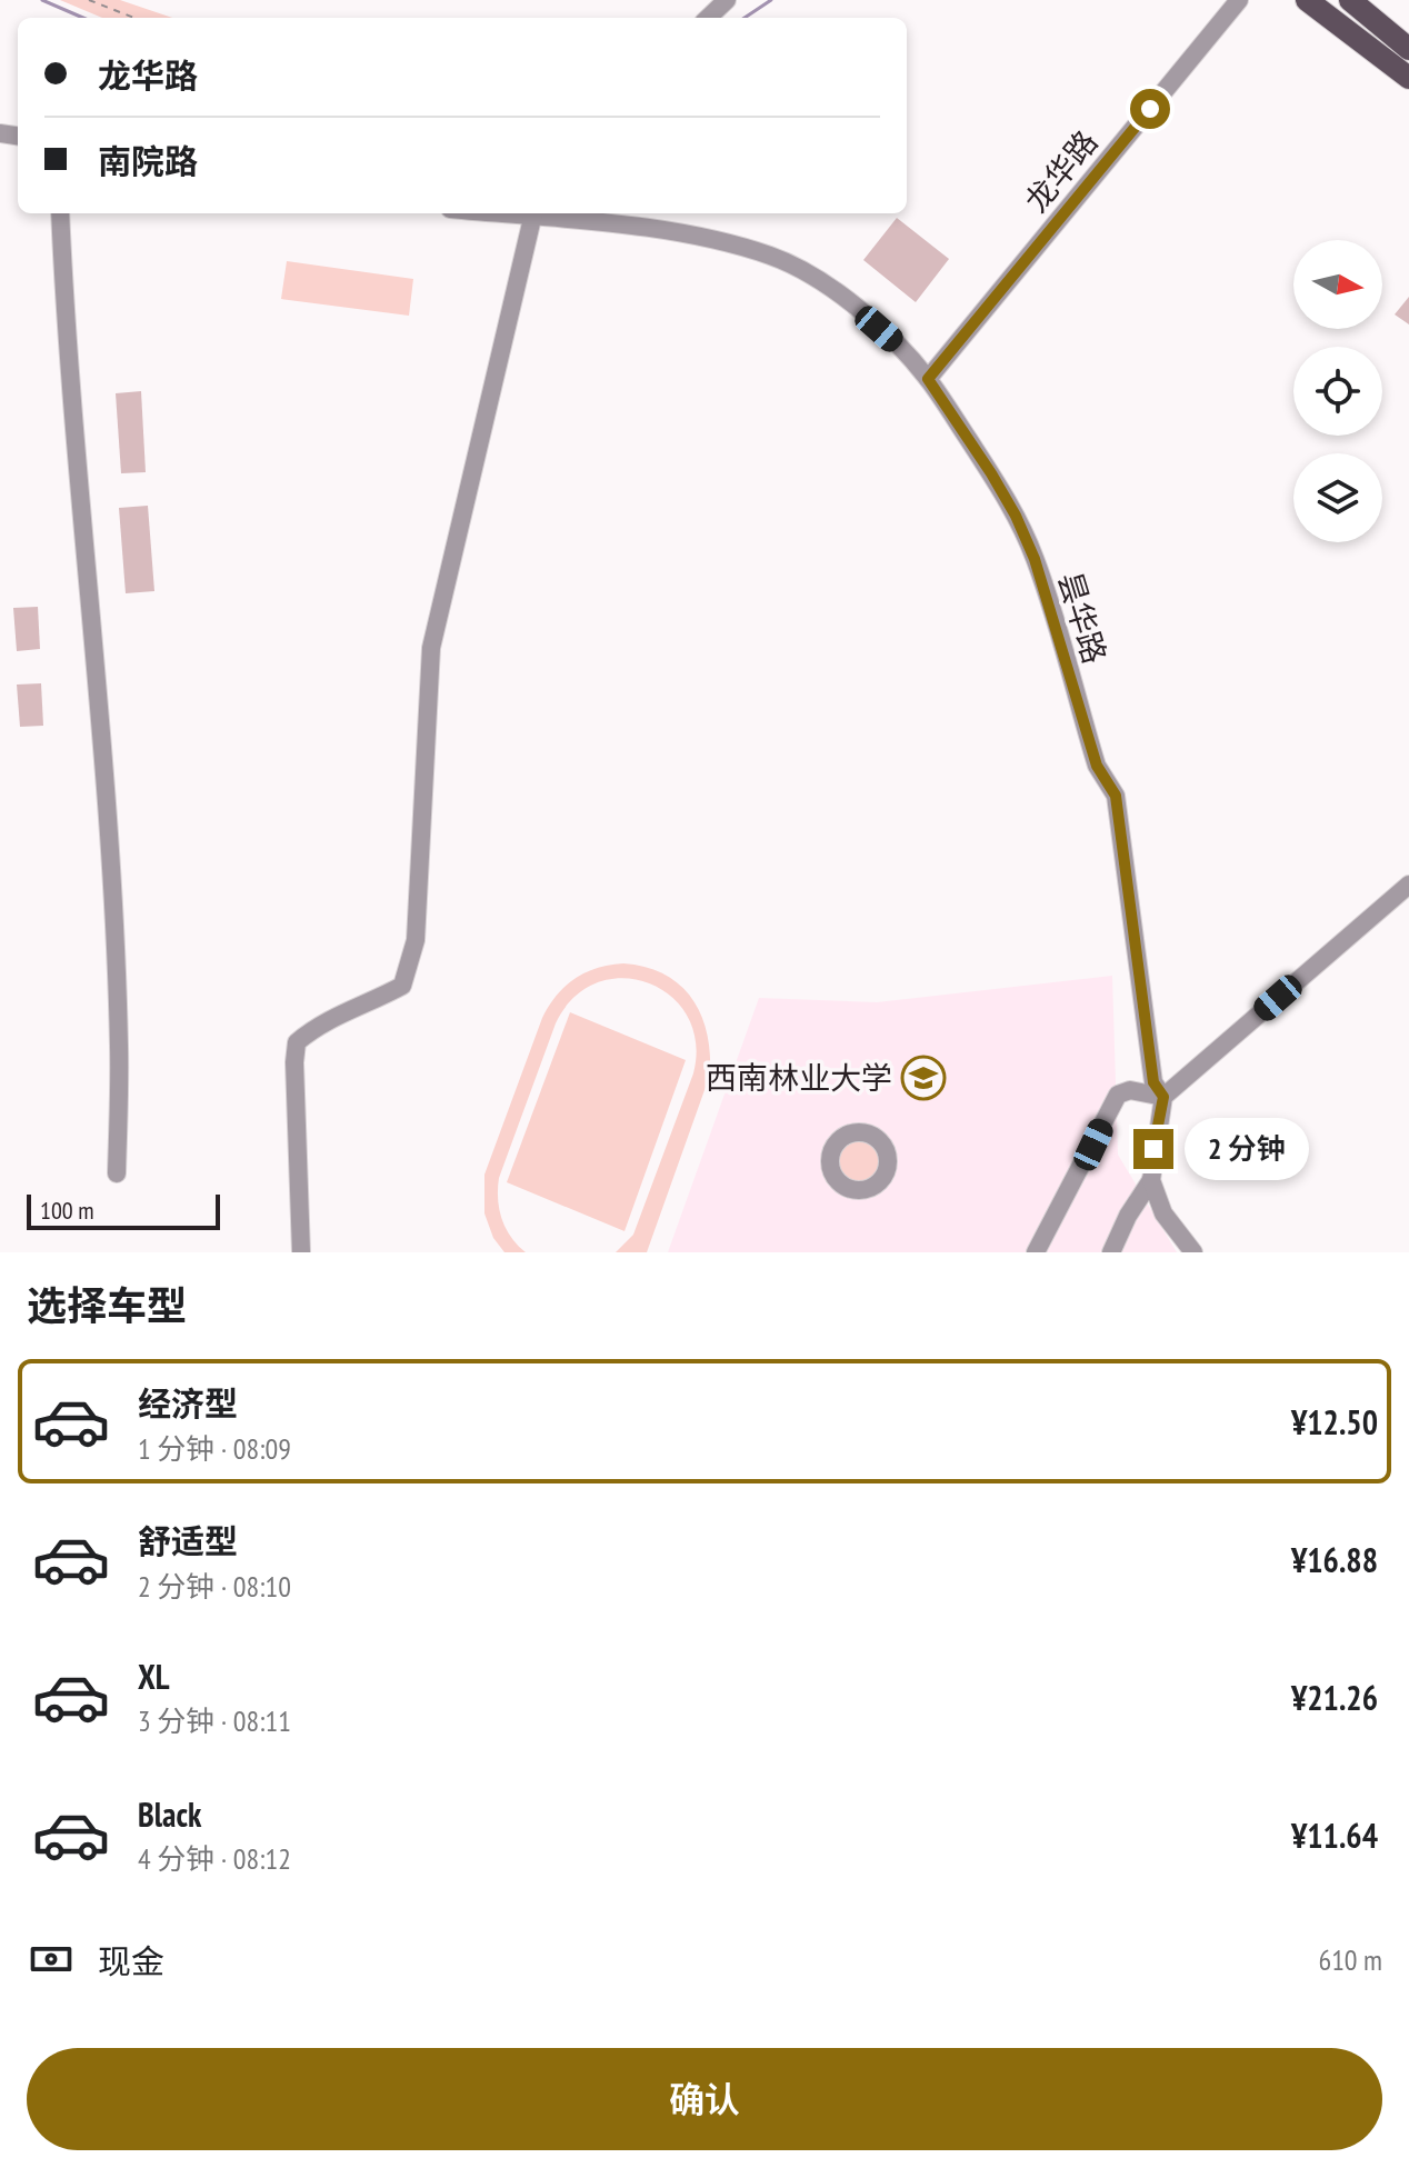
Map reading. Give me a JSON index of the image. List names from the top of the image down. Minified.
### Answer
{"streets":{"street":["龙华路","昙华路"]},"crossings":[["龙华路","昙华路"]],"places":{"school or university":["西南林业大学"]},"scale_bar":"100 m","north":"right","page":{"banner":["龙华路","南院路"],"bubble":"2 分钟","scale":"100 m","heading":"选择车型","list":[{"name":"经济型","note":"1 分钟 · 08:09","value":"¥12.50"},{"name":"舒适型","note":"2 分钟 · 08:10","value":"¥16.88"},{"name":"XL","note":"3 分钟 · 08:11","value":"¥21.26"},{"name":"Black","note":"4 分钟 · 08:12","value":"¥11.64"}],"pay":["现金","610 m"],"buttons":"确认"}}
